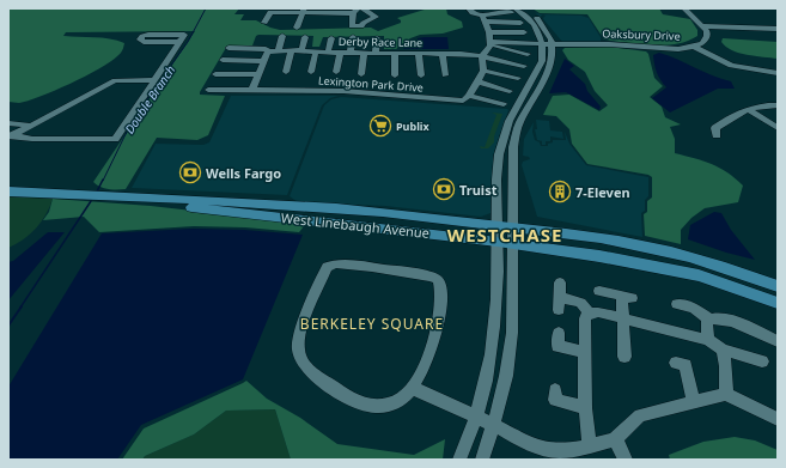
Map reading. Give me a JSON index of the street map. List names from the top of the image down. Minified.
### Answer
{"streets":{"main road":["West Linebaugh Avenue"],"street":["Oaksbury Drive","Derby Race Lane","Lexington Park Drive"]},"districts":["WESTCHASE","BERKELEY SQUARE"],"water":["Double Branch"],"places":{"supermarket":["Publix"],"bank":["Wells Fargo","Truist"],"building":["7-Eleven"]}}
